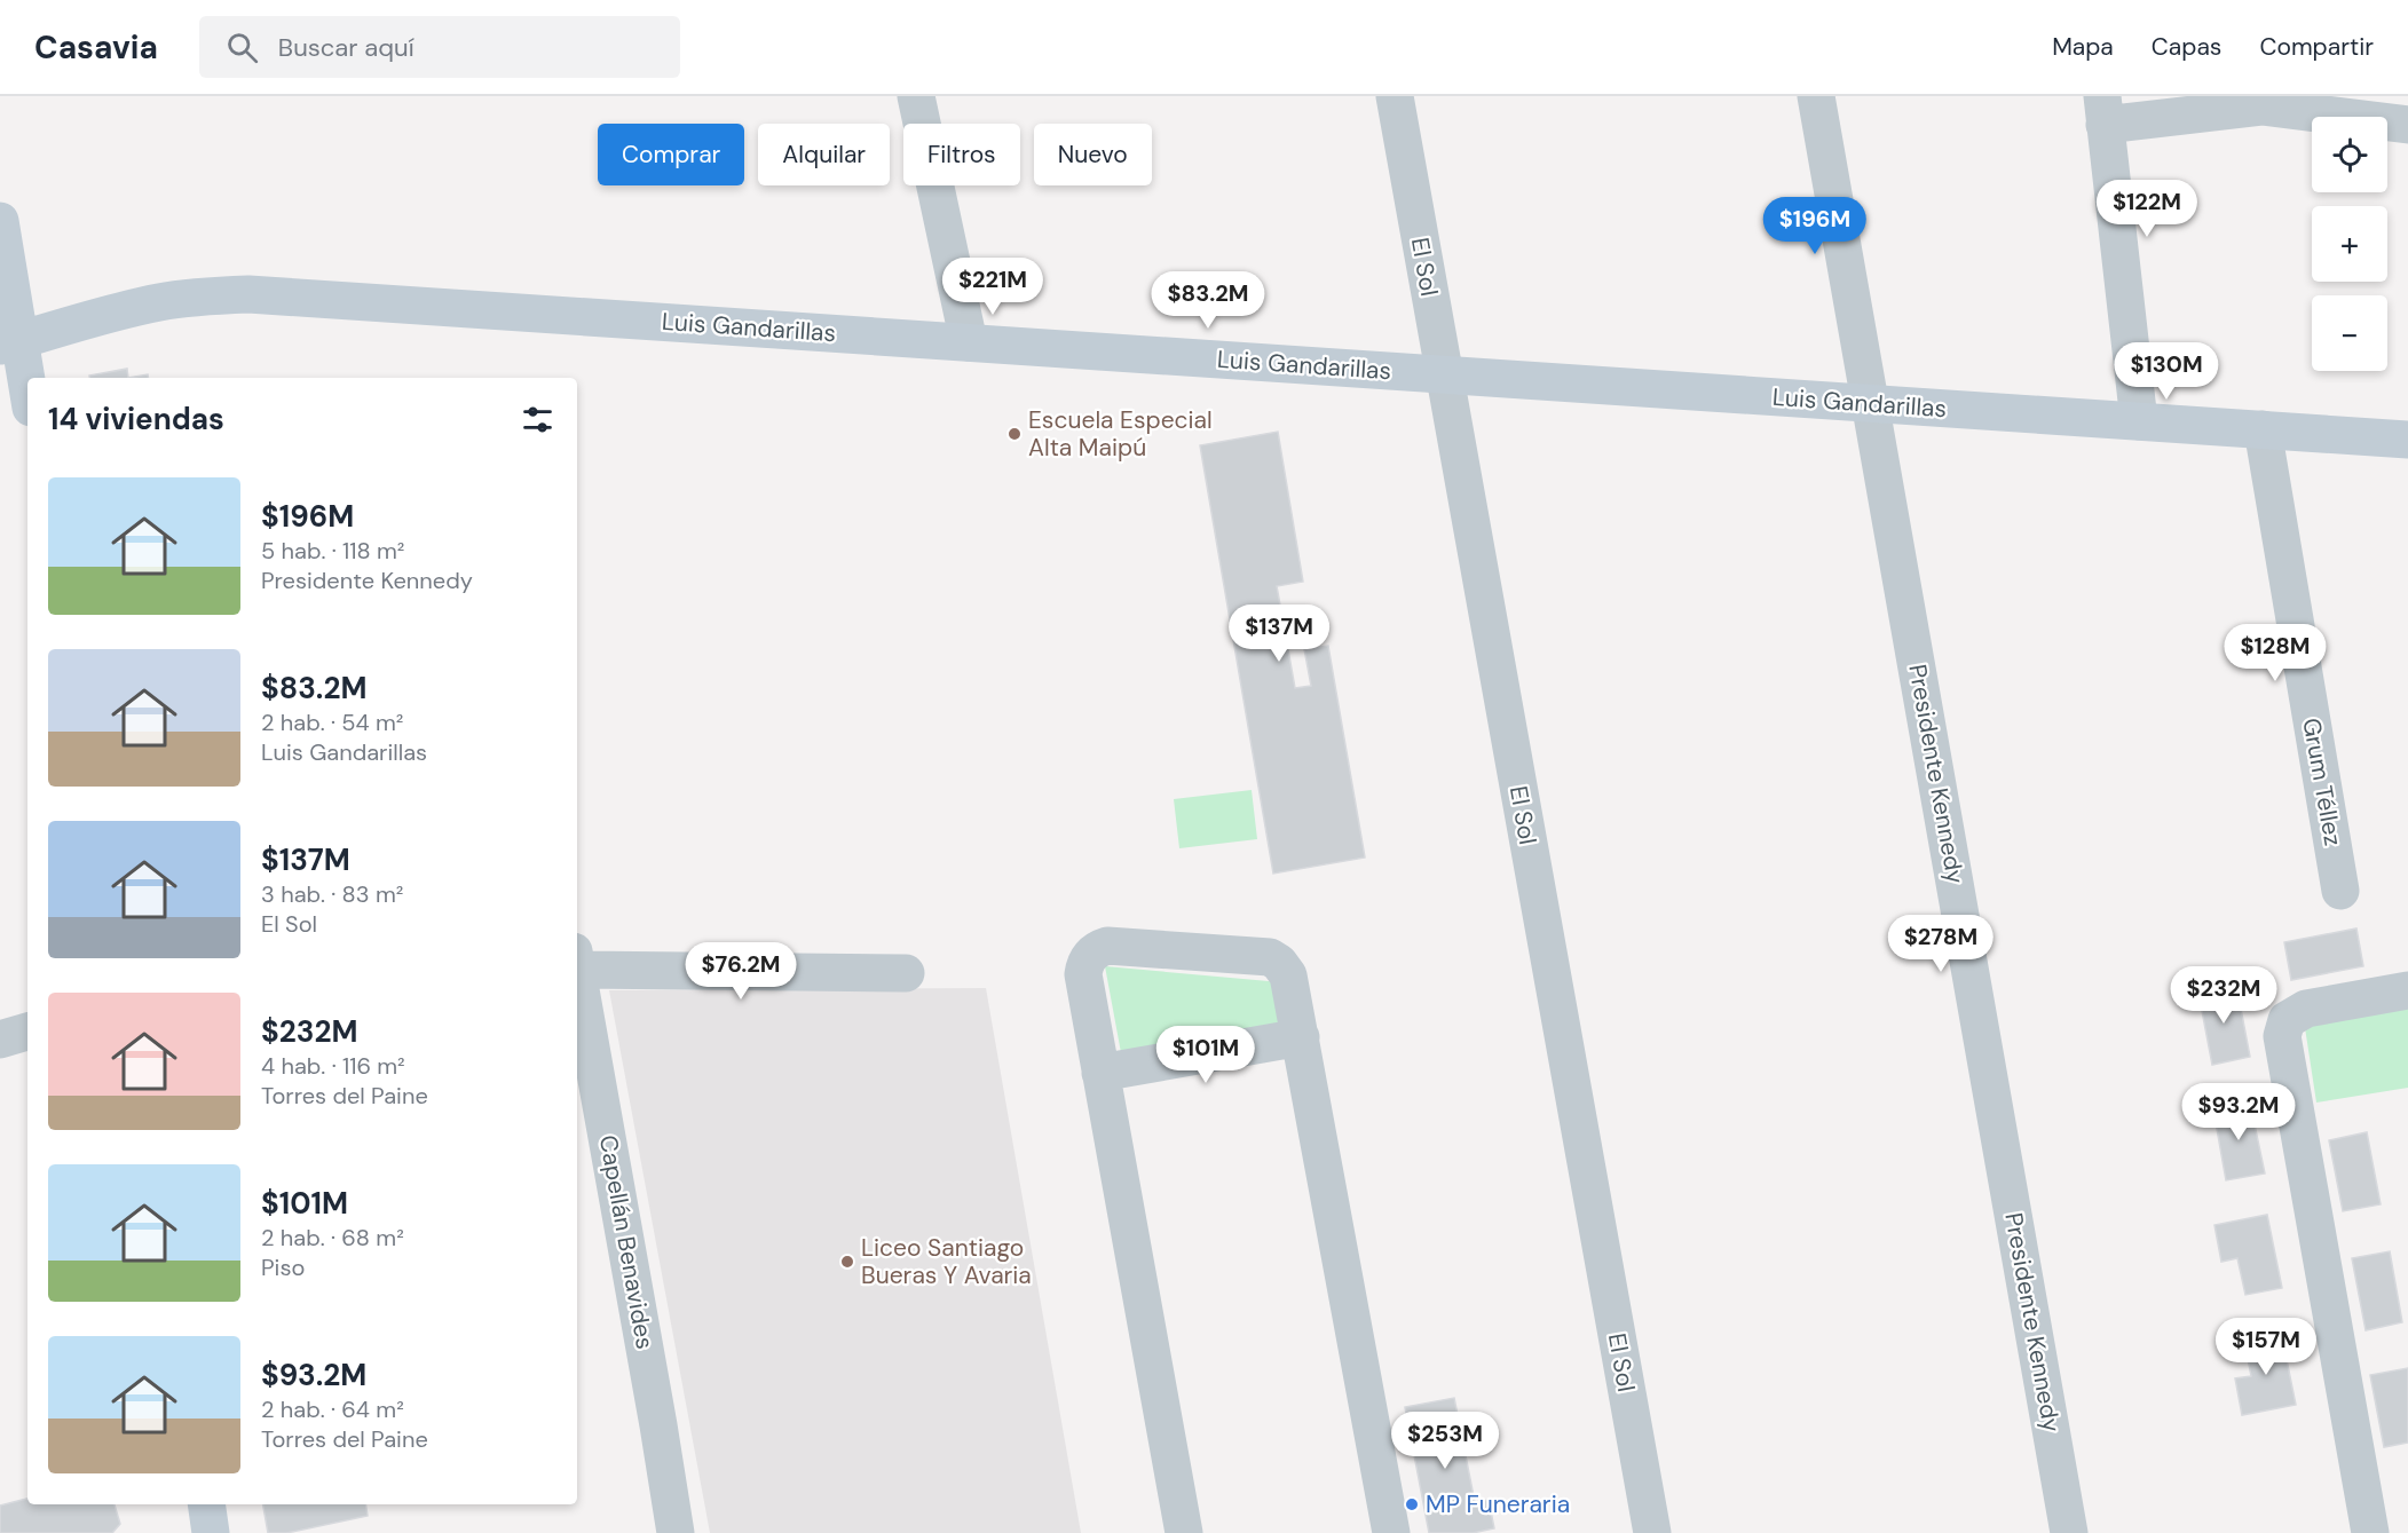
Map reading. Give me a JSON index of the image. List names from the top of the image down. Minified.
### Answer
{"streets":{"street":["El Sol","Luis Gandarillas","Presidente Kennedy","Grum Téllez","Capellán Benavides"]},"crossings":[["El Sol","Luis Gandarillas"],["Luis Gandarillas","Presidente Kennedy"],["Luis Gandarillas","Grum Téllez"]],"places":["Escuela Especial Alta Maipú","Liceo Santiago Bueras Y Avaria","MP Funeraria"],"page":{"header":"Casavia","search":"Buscar aquí","nav":["Mapa","Capas","Compartir"],"map_buttons":["+","−"],"chip":["Comprar","Alquilar","Filtros","Nuevo"],"price":["$122M","$196M","$221M","$83.2M","$130M","$137M","$128M","$278M","$76.2M","$232M","$101M","$93.2M","$157M","$253M"],"heading":"14 viviendas","list":[{"name":"$196M","note":"5 hab. · 118 m² · Presidente Kennedy"},{"name":"$83.2M","note":"2 hab. · 54 m² · Luis Gandarillas"},{"name":"$137M","note":"3 hab. · 83 m² · El Sol"},{"name":"$232M","note":"4 hab. · 116 m² · Torres del Paine"},{"name":"$101M","note":"2 hab. · 68 m² · Piso"},{"name":"$93.2M","note":"2 hab. · 64 m² · Torres del Paine"}]}}
